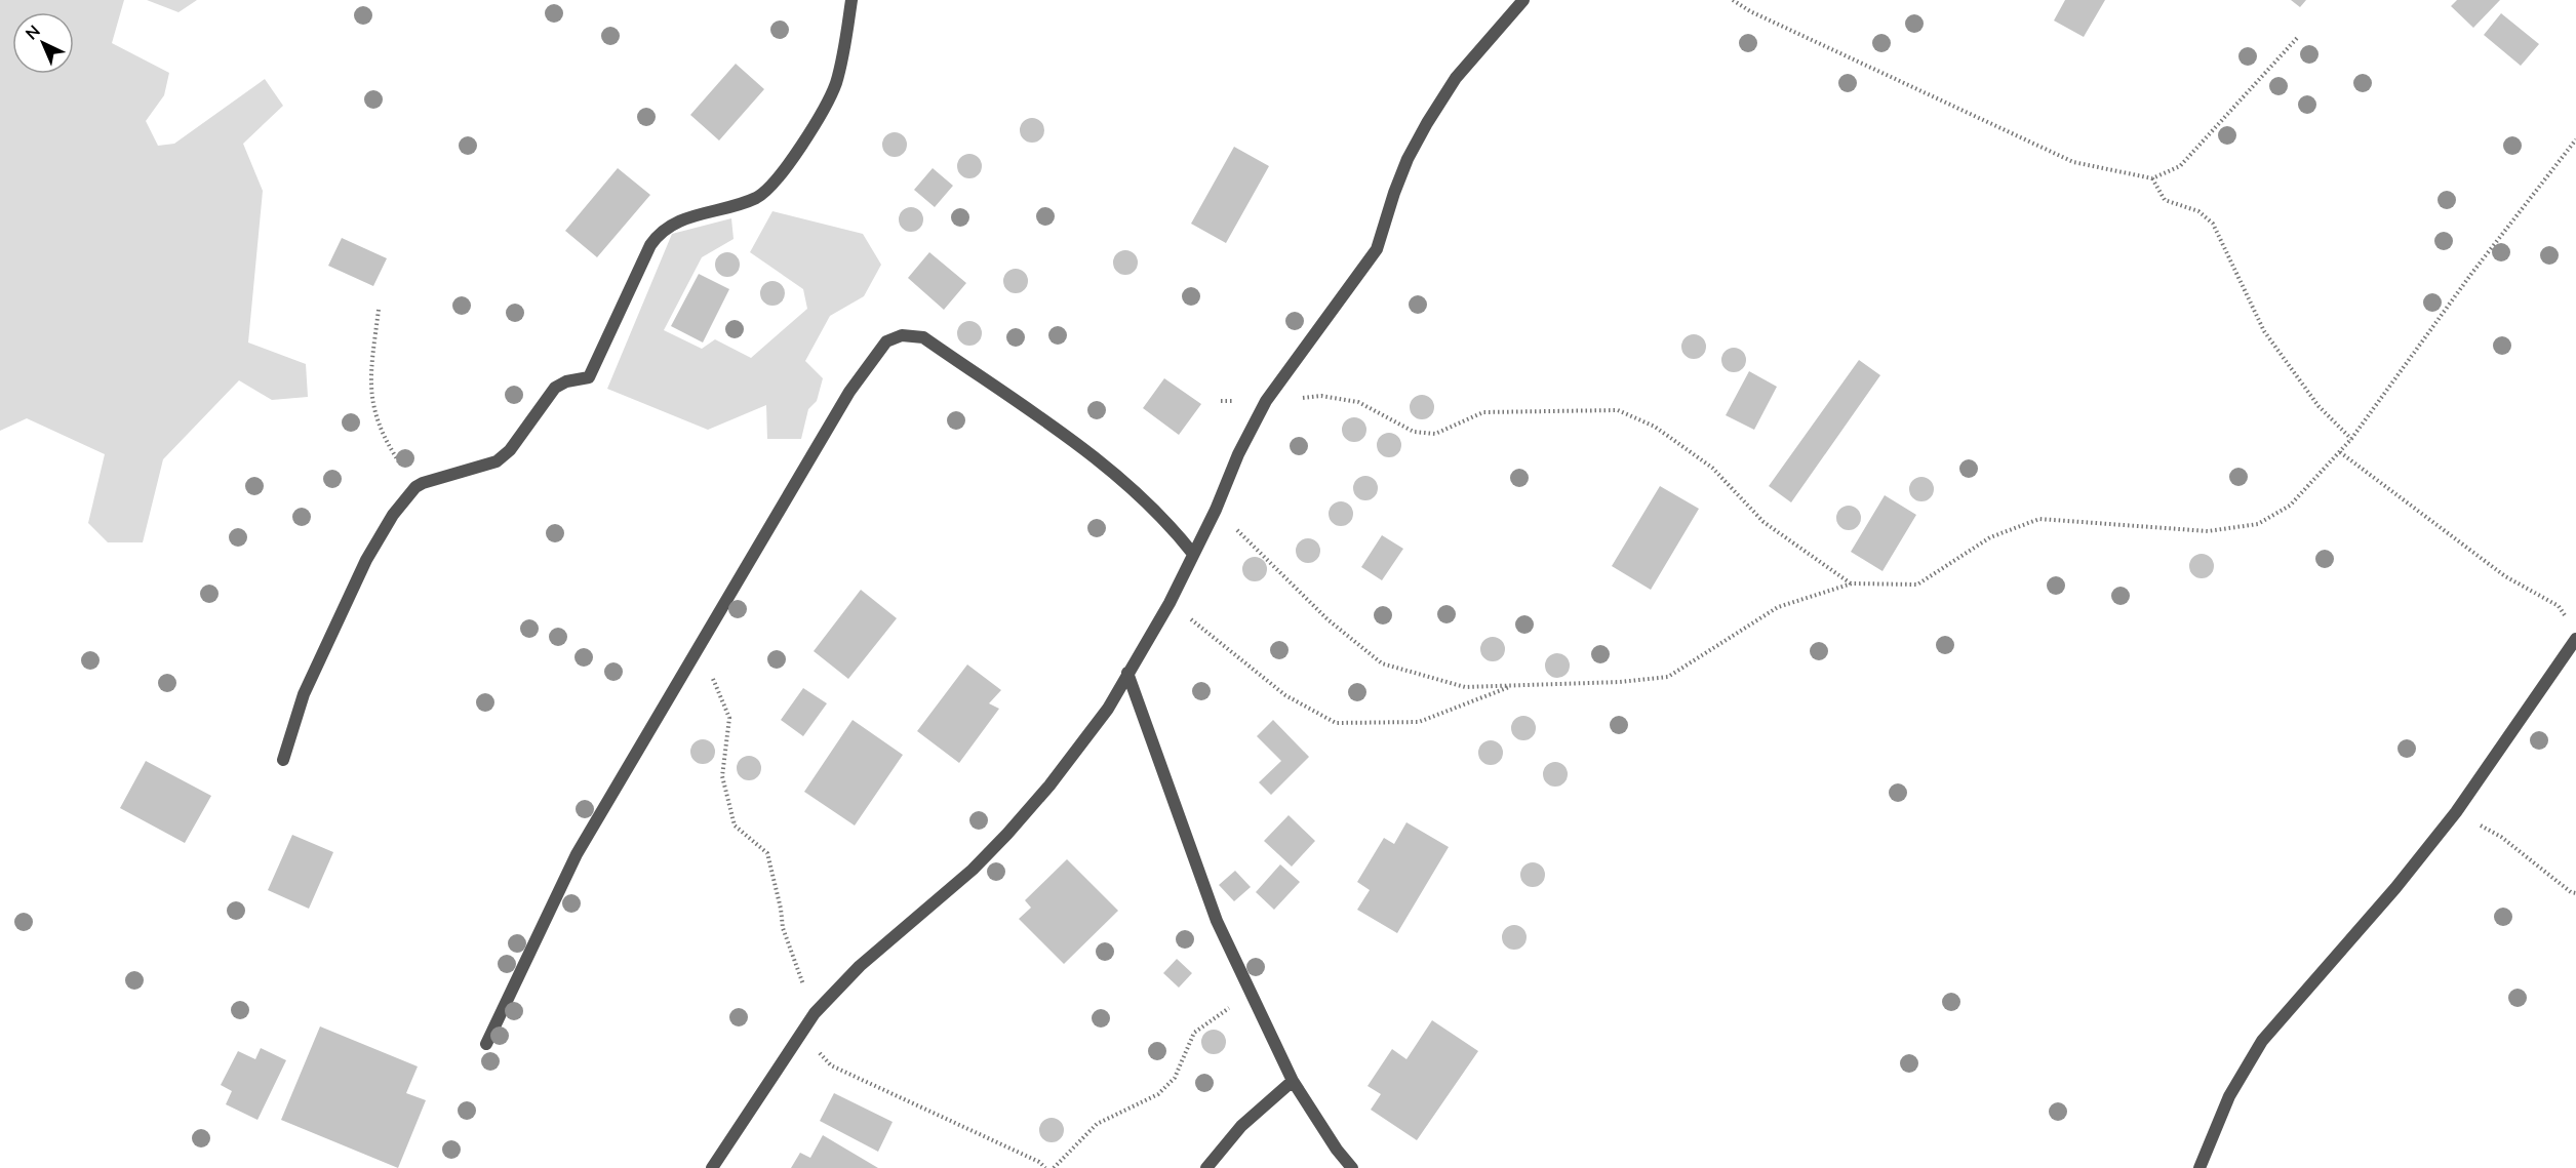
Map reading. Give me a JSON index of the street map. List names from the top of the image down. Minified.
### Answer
{"north":"top left"}
